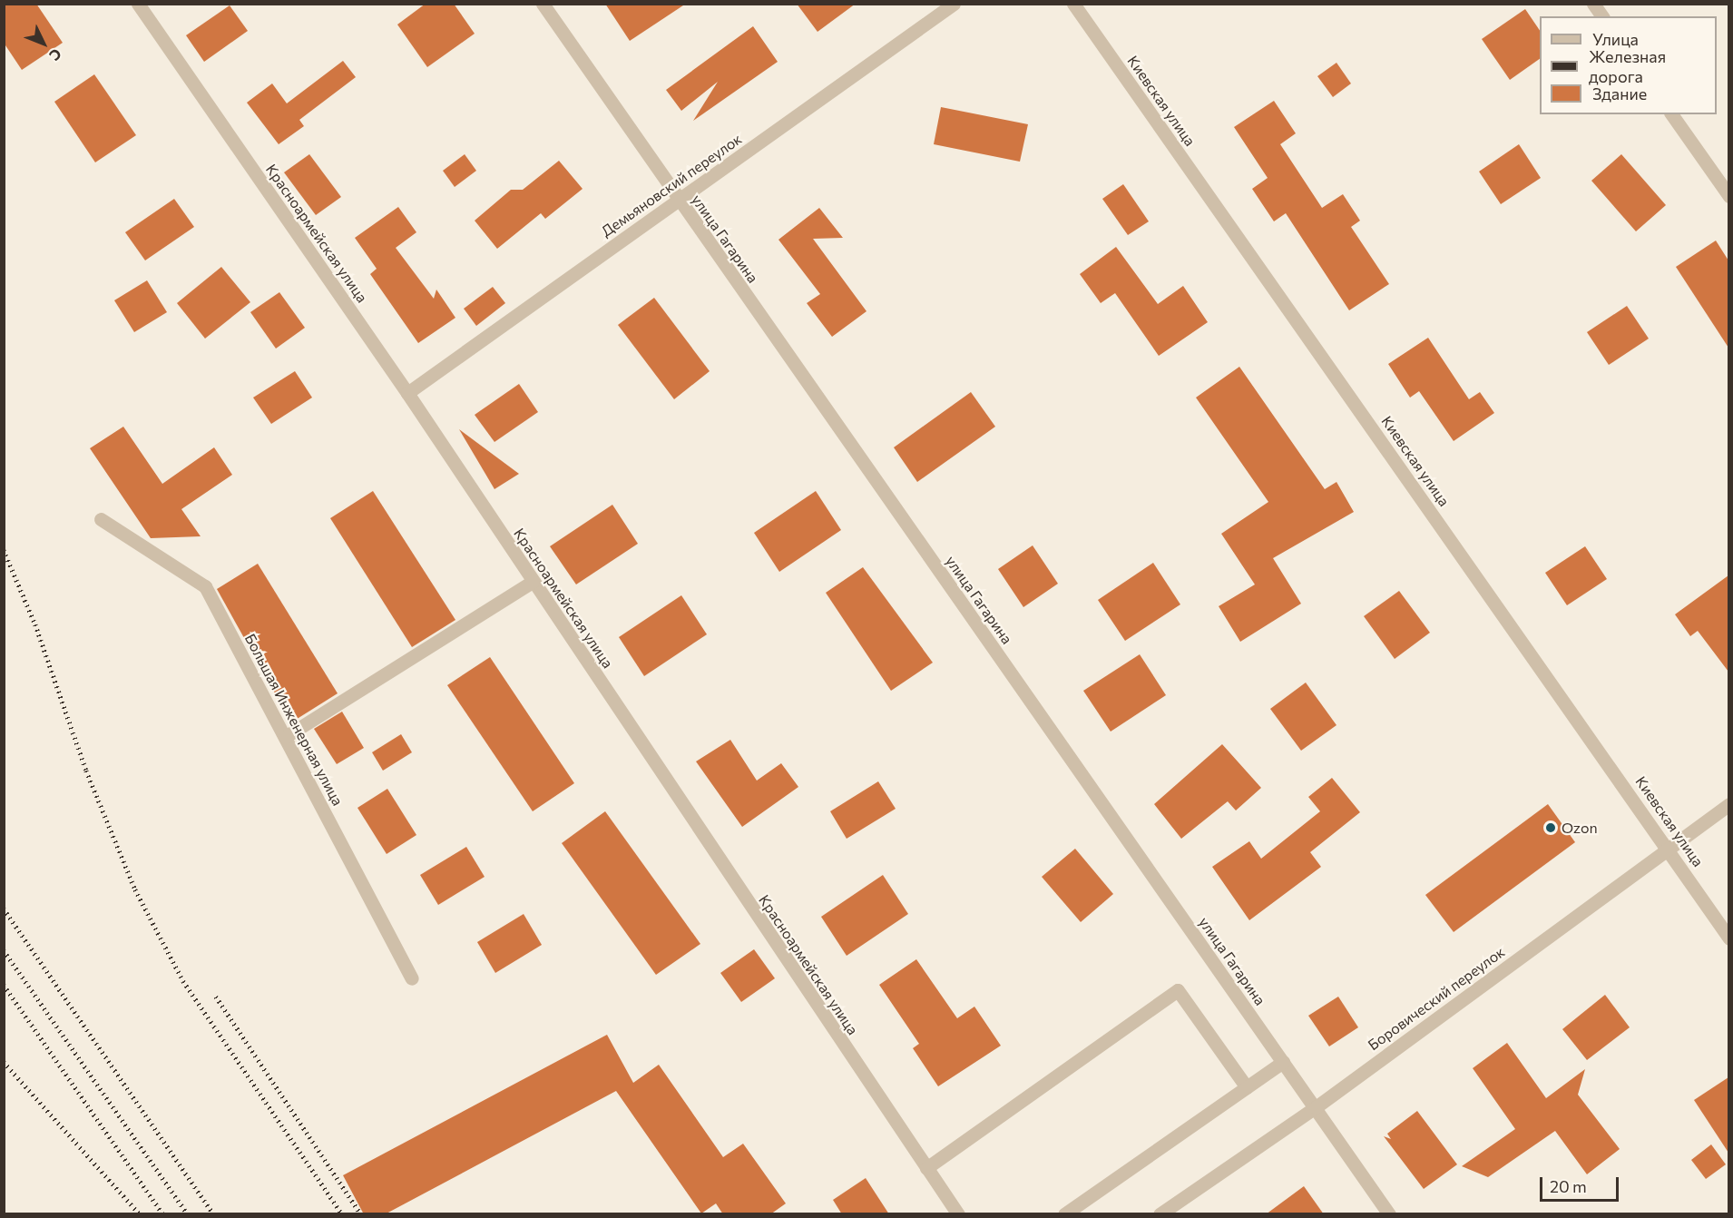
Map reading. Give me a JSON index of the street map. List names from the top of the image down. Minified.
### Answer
{"streets":{"street":["Киевская улица","Демьяновский переулок","Красноармейская улица","улица Гагарина","Большая Инженерная улица","Боровический переулок"]},"crossings":[["Киевская улица","Боровический переулок"],["Демьяновский переулок","Красноармейская улица"],["Демьяновский переулок","улица Гагарина"],["улица Гагарина","Боровический переулок"]],"places":["Ozon"],"legend":["Улица","Железная дорога","Здание"],"scale_bar":"20 m","north":"bottom right"}
